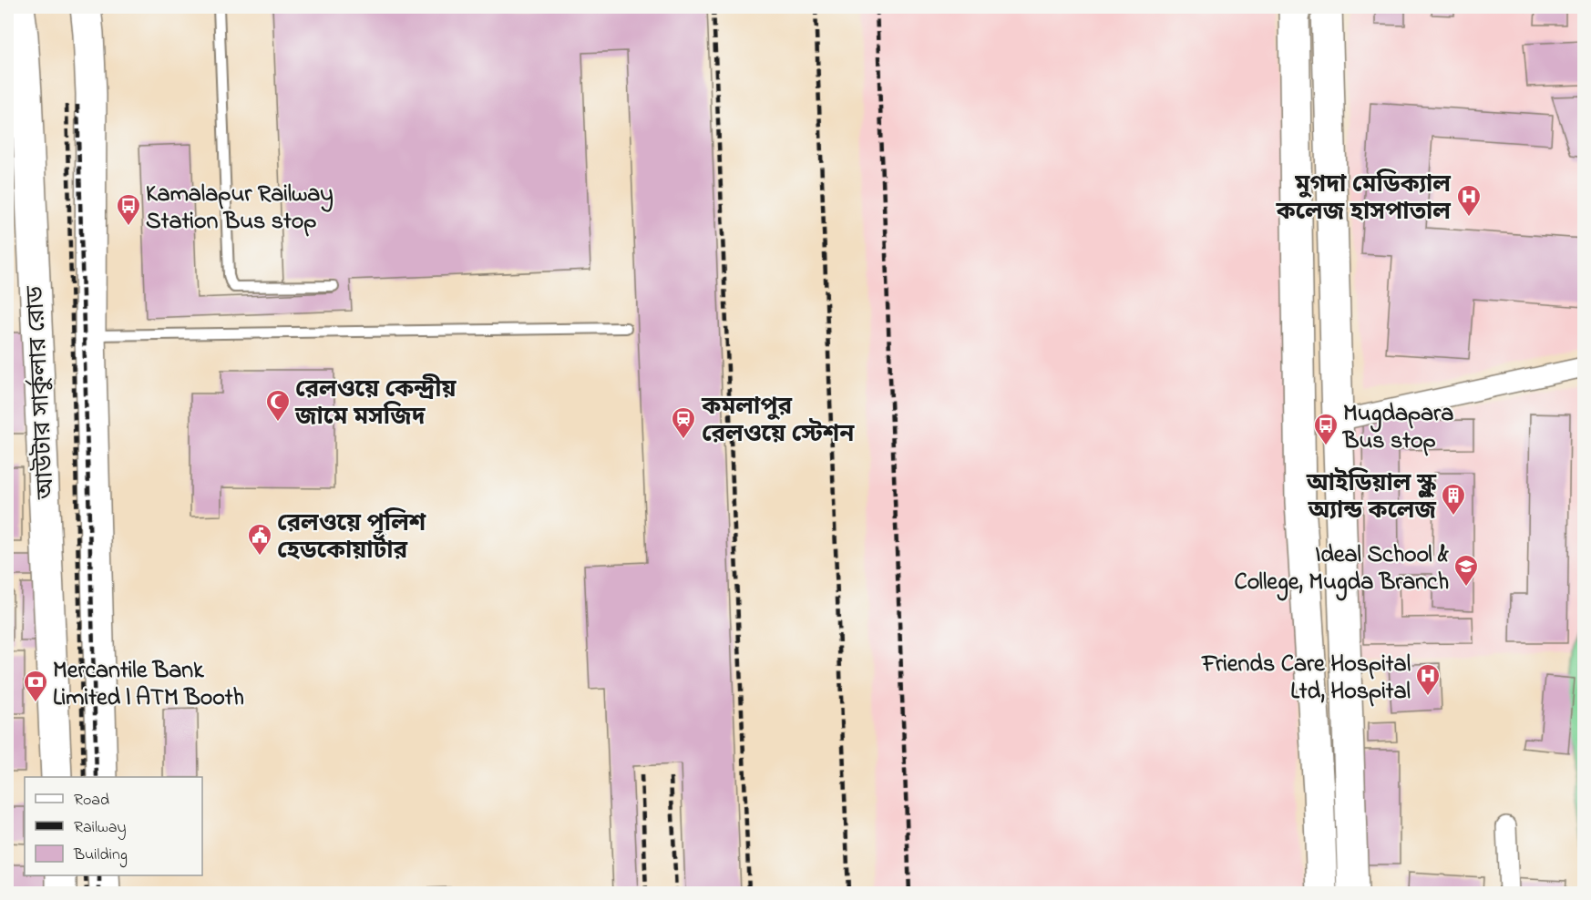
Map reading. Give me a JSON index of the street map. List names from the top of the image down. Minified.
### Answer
{"streets":{"main road":["আউটার সার্কুলার রোড"]},"places":{"hospital":["মুগদা মেডিক্যাল কলেজ হাসপাতাল","Friends Care Hospital Ltd, Hospital"],"bus stop":["Kamalapur Railway Station Bus stop","Mugdapara Bus stop"],"mosque":["রেলওয়ে কেন্দ্রীয় জামে মসজিদ"],"station":["কমলাপুর রেলওয়ে স্টেশন"],"building":["আইডিয়াল স্কুল অ্যান্ড কলেজ"],"public building":["রেলওয়ে পুলিশ হেডকোয়ার্টার"],"school or university":["Ideal School & College, Mugda Branch"],"bank":["Mercantile Bank Limited | ATM Booth"]},"legend":["Road","Railway","Building"]}
